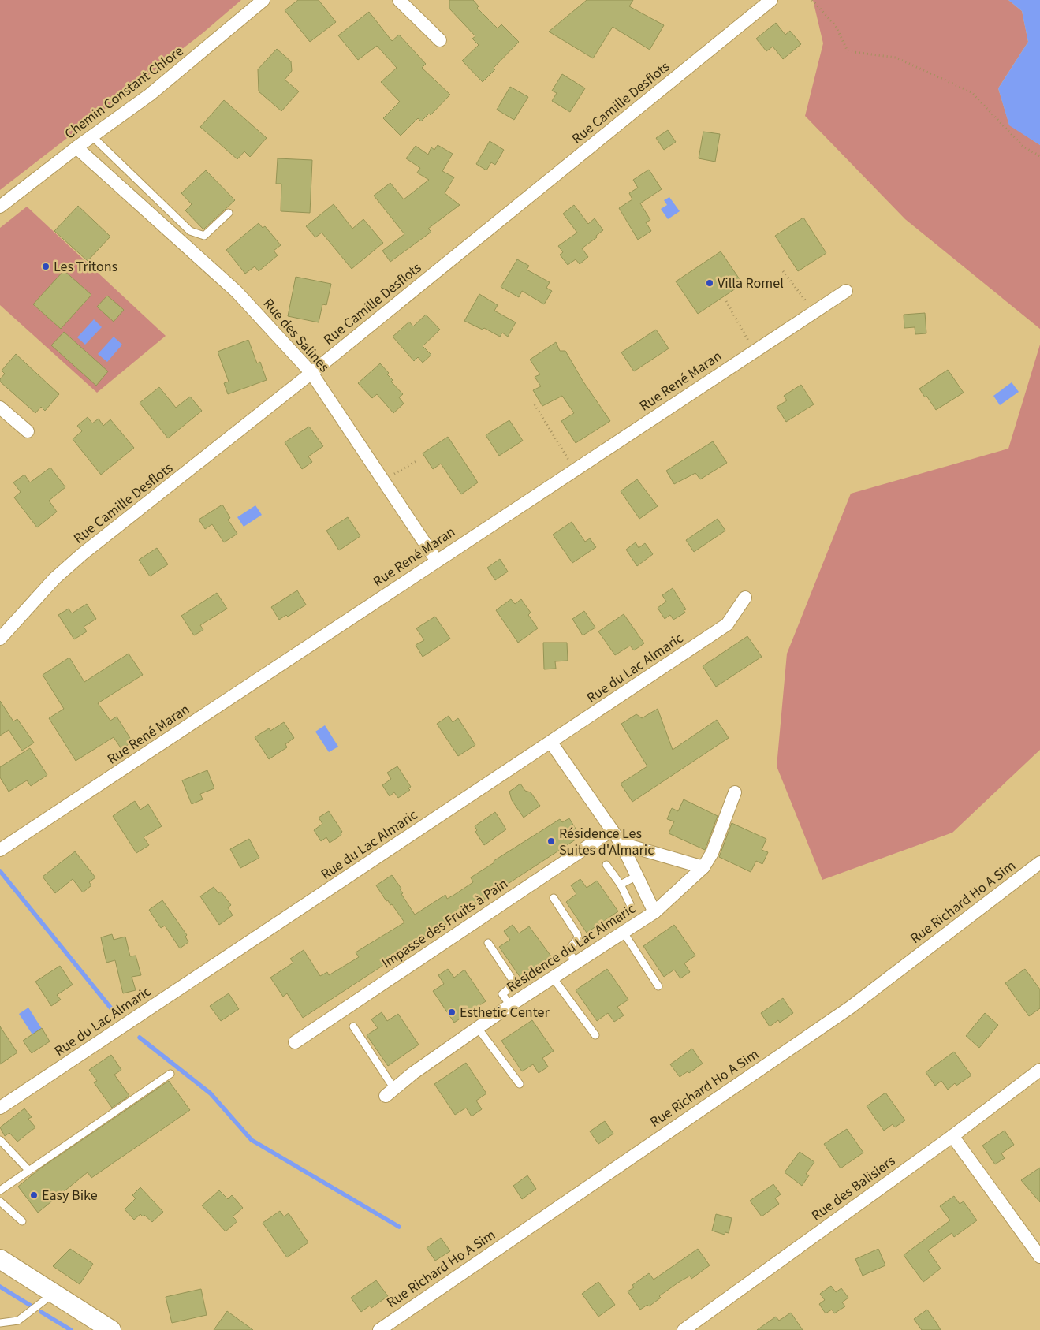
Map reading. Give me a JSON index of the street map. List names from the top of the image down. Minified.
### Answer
{"streets":{"street":["Chemin Constant Chlore","Rue Camille Desflots","Rue des Salines","Rue René Maran","Rue du Lac Almaric","Rue Richard Ho A Sim","Impasse des Fruits à Pain","Résidence du Lac Almaric","Rue des Balisiers"]},"crossings":[["Chemin Constant Chlore","Rue des Salines"],["Rue Camille Desflots","Rue des Salines"],["Rue des Salines","Rue René Maran"]],"places":["Les Tritons","Villa Romel","Résidence Les Suites d'Almaric","Esthetic Center","Easy Bike"]}
